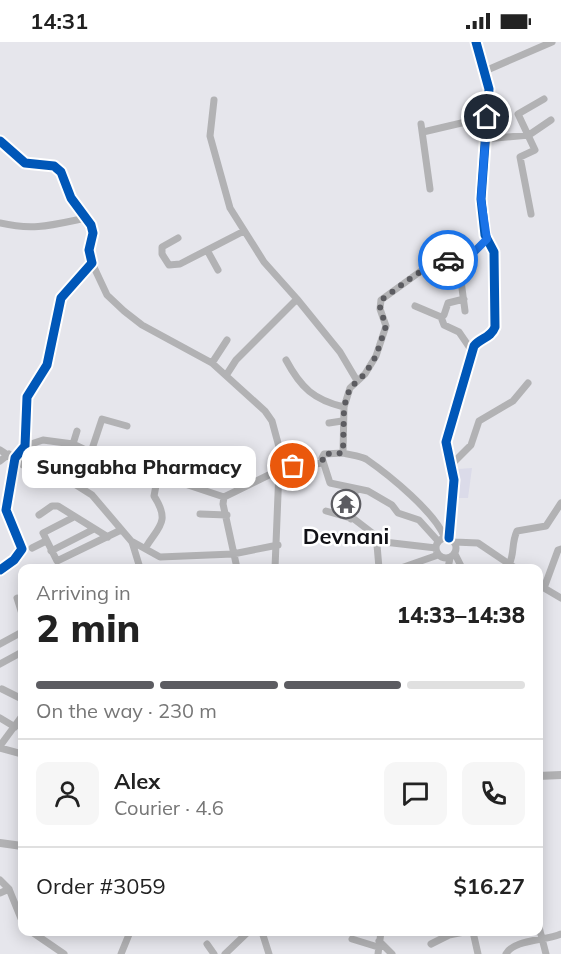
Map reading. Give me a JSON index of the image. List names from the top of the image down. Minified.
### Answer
{"places":{"other":["Sungabha Pharmacy"],"temple":["Devnani"]},"page":{"status":"14:31","bubble":"Sungabha Pharmacy","heading":["2 min","Arriving in","14:33–14:38"],"panel":["Alex","Courier · 4.6","Order #3059","$16.27"],"bar":"On the way · 230 m"}}
